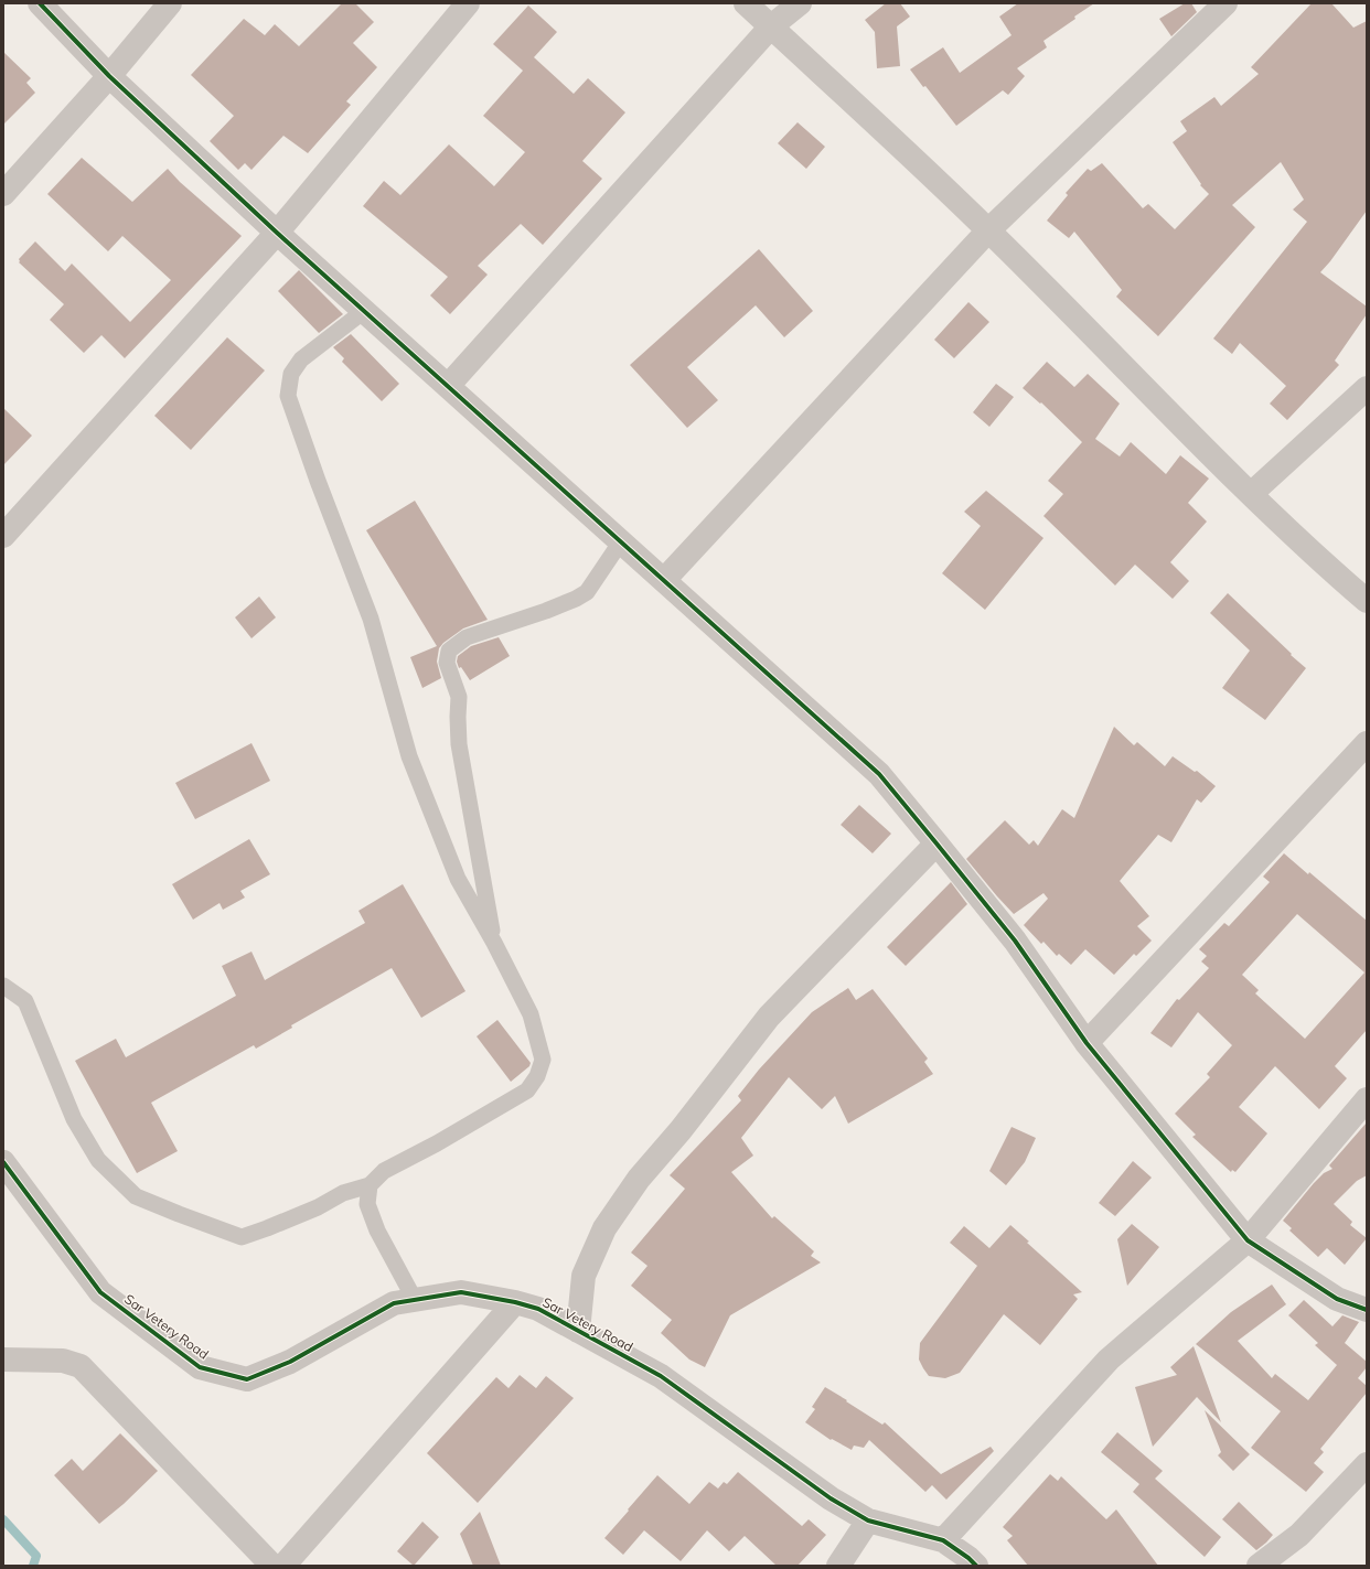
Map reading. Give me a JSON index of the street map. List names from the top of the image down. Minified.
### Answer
{"streets":{"street":["Sar Vetery Road"]}}
